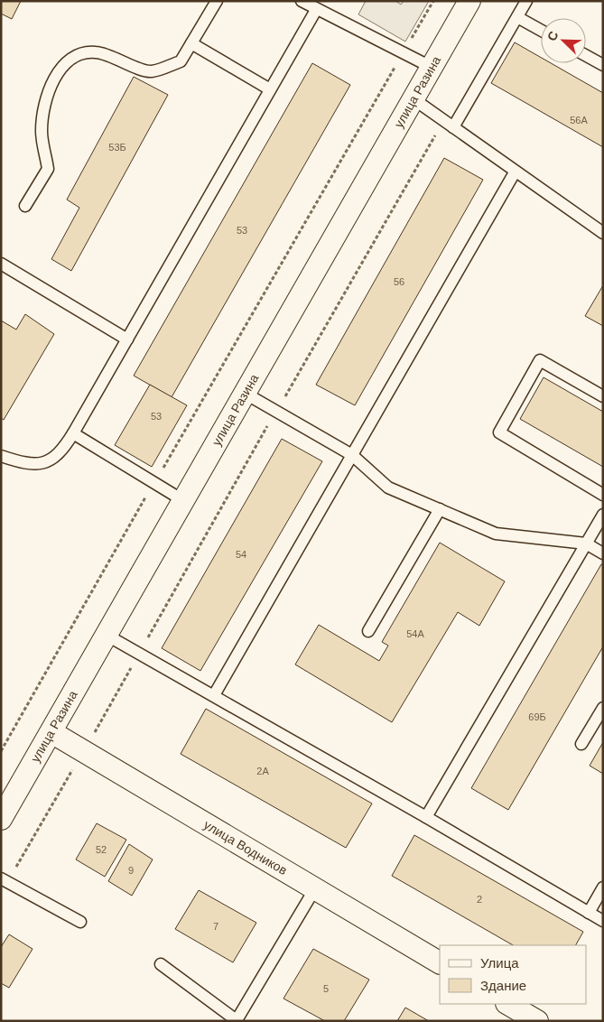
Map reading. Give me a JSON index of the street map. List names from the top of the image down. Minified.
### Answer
{"streets":{"street":["улица Разина","улица Водников"]},"crossings":[["улица Разина","улица Водников"]],"house_numbers":["56А","53Б","53","56","53","54","54А","69Б","2А","52","9","2","7","5"],"legend":["Улица","Здание"],"north":"top left"}
